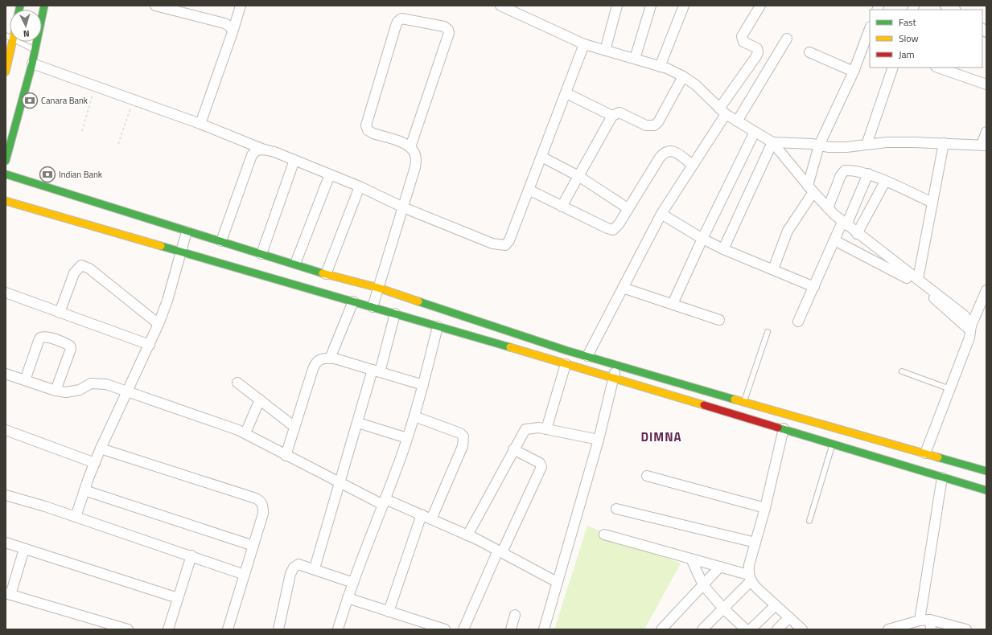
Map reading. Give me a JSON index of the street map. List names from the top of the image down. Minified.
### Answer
{"districts":["DIMNA"],"places":{"bank":["Canara Bank","Indian Bank"]},"legend":["Fast","Slow","Jam"],"north":"bottom"}
